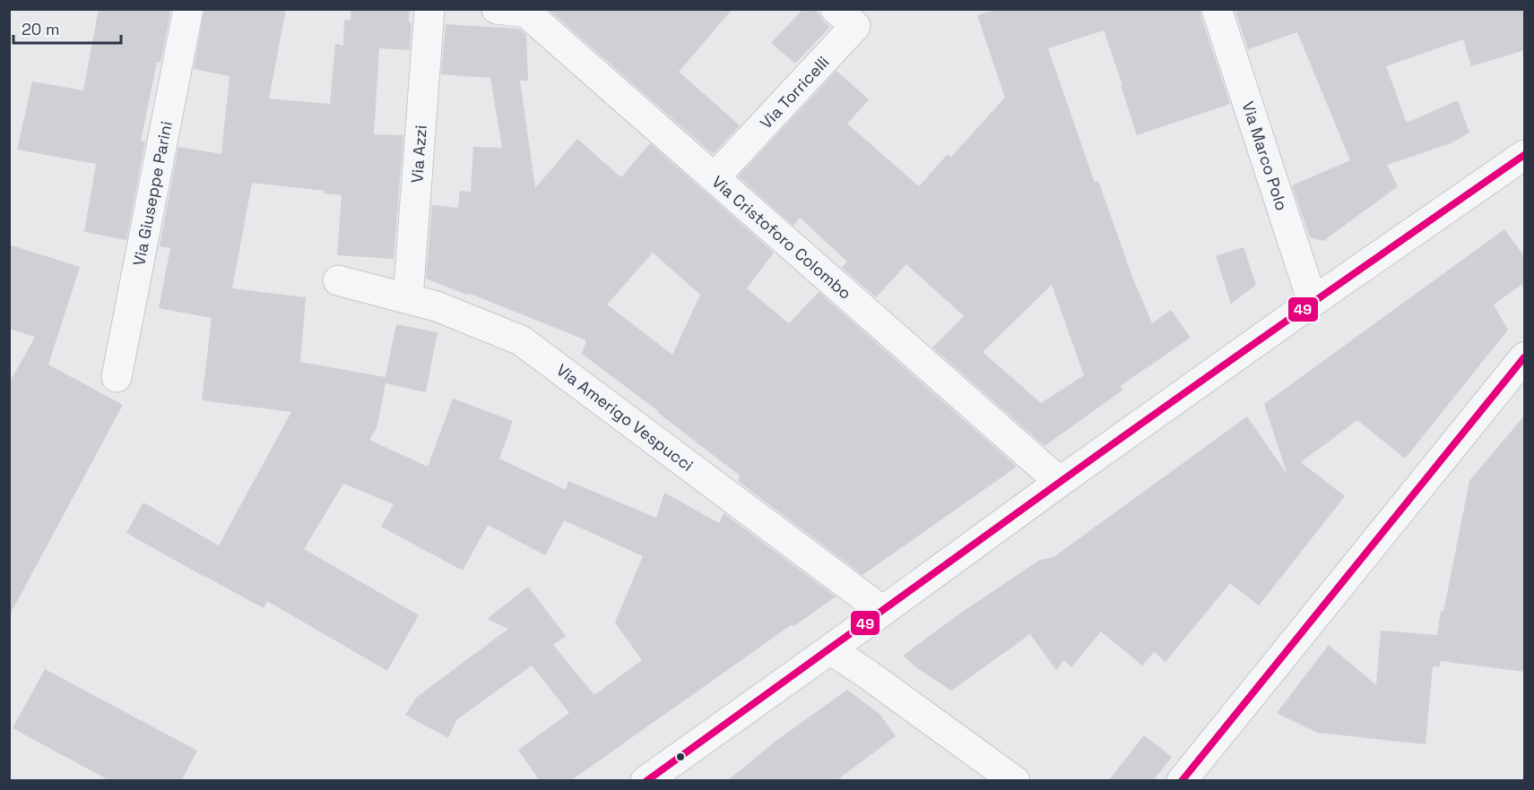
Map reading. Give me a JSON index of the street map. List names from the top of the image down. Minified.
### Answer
{"streets":{"street":["Via Torricelli","Via Azzi","Via Marco Polo","Via Giuseppe Parini","Via Cristoforo Colombo","Via Amerigo Vespucci"]},"crossings":[["Via Torricelli","Via Cristoforo Colombo"],["Via Azzi","Via Amerigo Vespucci"]],"lines":["transit line 49"],"scale_bar":"20 m"}
